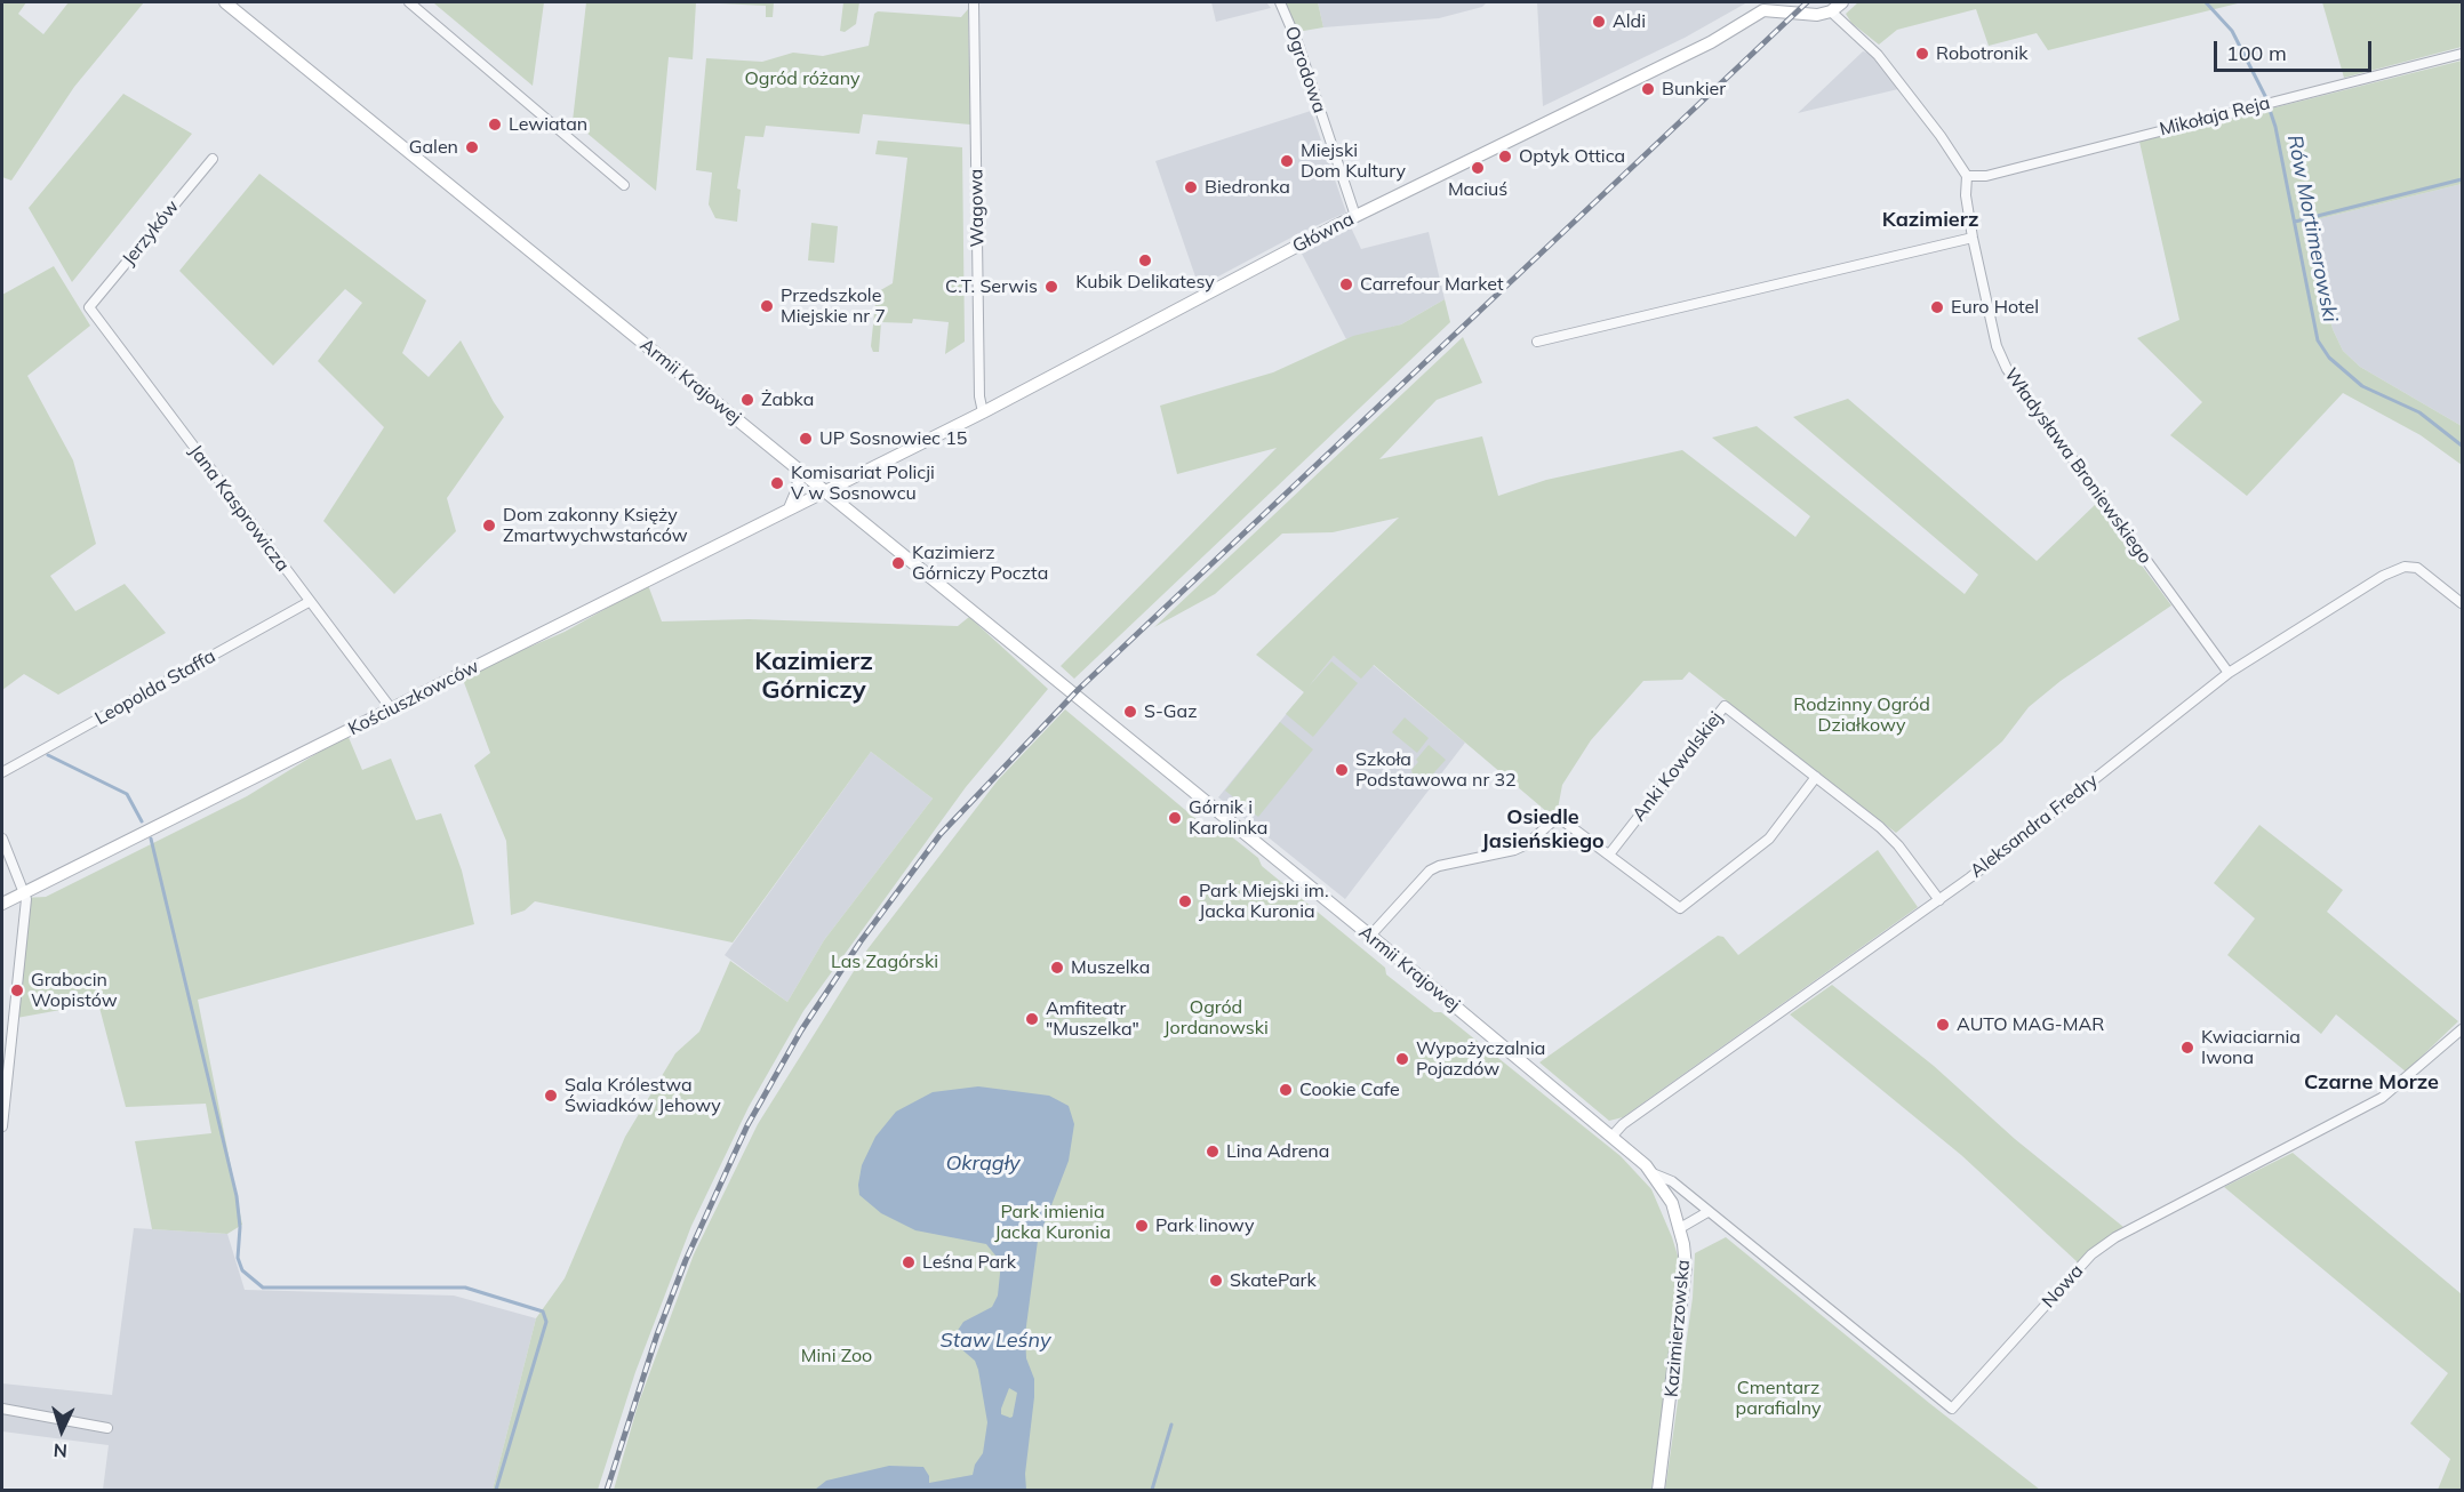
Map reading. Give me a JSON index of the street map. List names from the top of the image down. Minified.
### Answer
{"streets":{"street":["Ogrodowa","Mikołaja Reja","Wagowa","Jerzyków","Główna","Armii Krajowej","Władysława Broniewskiego","Jana Kasprowicza","Leopolda Staffa","Kościuszkowców","Anki Kowalskiej","Aleksandra Fredry","Nowa","Kazimierzowska"]},"crossings":[["Ogrodowa","Główna"],["Mikołaja Reja","Władysława Broniewskiego"],["Wagowa","Główna"],["Jerzyków","Jana Kasprowicza"],["Główna","Armii Krajowej"],["Główna","Kościuszkowców"],["Armii Krajowej","Kościuszkowców"],["Armii Krajowej","Aleksandra Fredry"],["Armii Krajowej","Nowa"],["Armii Krajowej","Kazimierzowska"],["Władysława Broniewskiego","Aleksandra Fredry"],["Jana Kasprowicza","Leopolda Staffa"],["Jana Kasprowicza","Kościuszkowców"],["Anki Kowalskiej","Aleksandra Fredry"],["Nowa","Kazimierzowska"]],"districts":["Kazimierz","Kazimierz Górniczy","Osiedle Jasieńskiego","Czarne Morze"],"water":["Rów Mortimerowski","Okrągły","Staw Leśny"],"parks":["Ogród różany","Rodzinny Ogród Działkowy","Las Zagórski","Ogród Jordanowski","Park imienia Jacka Kuronia","Mini Zoo","Cmentarz parafialny"],"places":["Aldi","Robotronik","Bunkier","Lewiatan","Galen","Optyk Ottica","Miejski Dom Kultury","Maciuś","Biedronka","Kubik Delikatesy","Carrefour Market","C.T. Serwis","Przedszkole Miejskie nr 7","Euro Hotel","Żabka","UP Sosnowiec 15","Komisariat Policji V w Sosnowcu","Dom zakonny Księży Zmartwychwstańców","Kazimierz Górniczy Poczta","S-Gaz","Szkoła Podstawowa nr 32","Górnik i Karolinka","Park Miejski im. Jacka Kuronia","Muszelka","Grabocin Wopistów","Amfiteatr \"Muszelka\"","AUTO MAG-MAR","Kwiaciarnia Iwona","Wypożyczalnia Pojazdów","Cookie Cafe","Sala Królestwa Świadków Jehowy","Lina Adrena","Park linowy","Leśna Park","SkatePark"],"scale_bar":"100 m","north":"bottom"}
